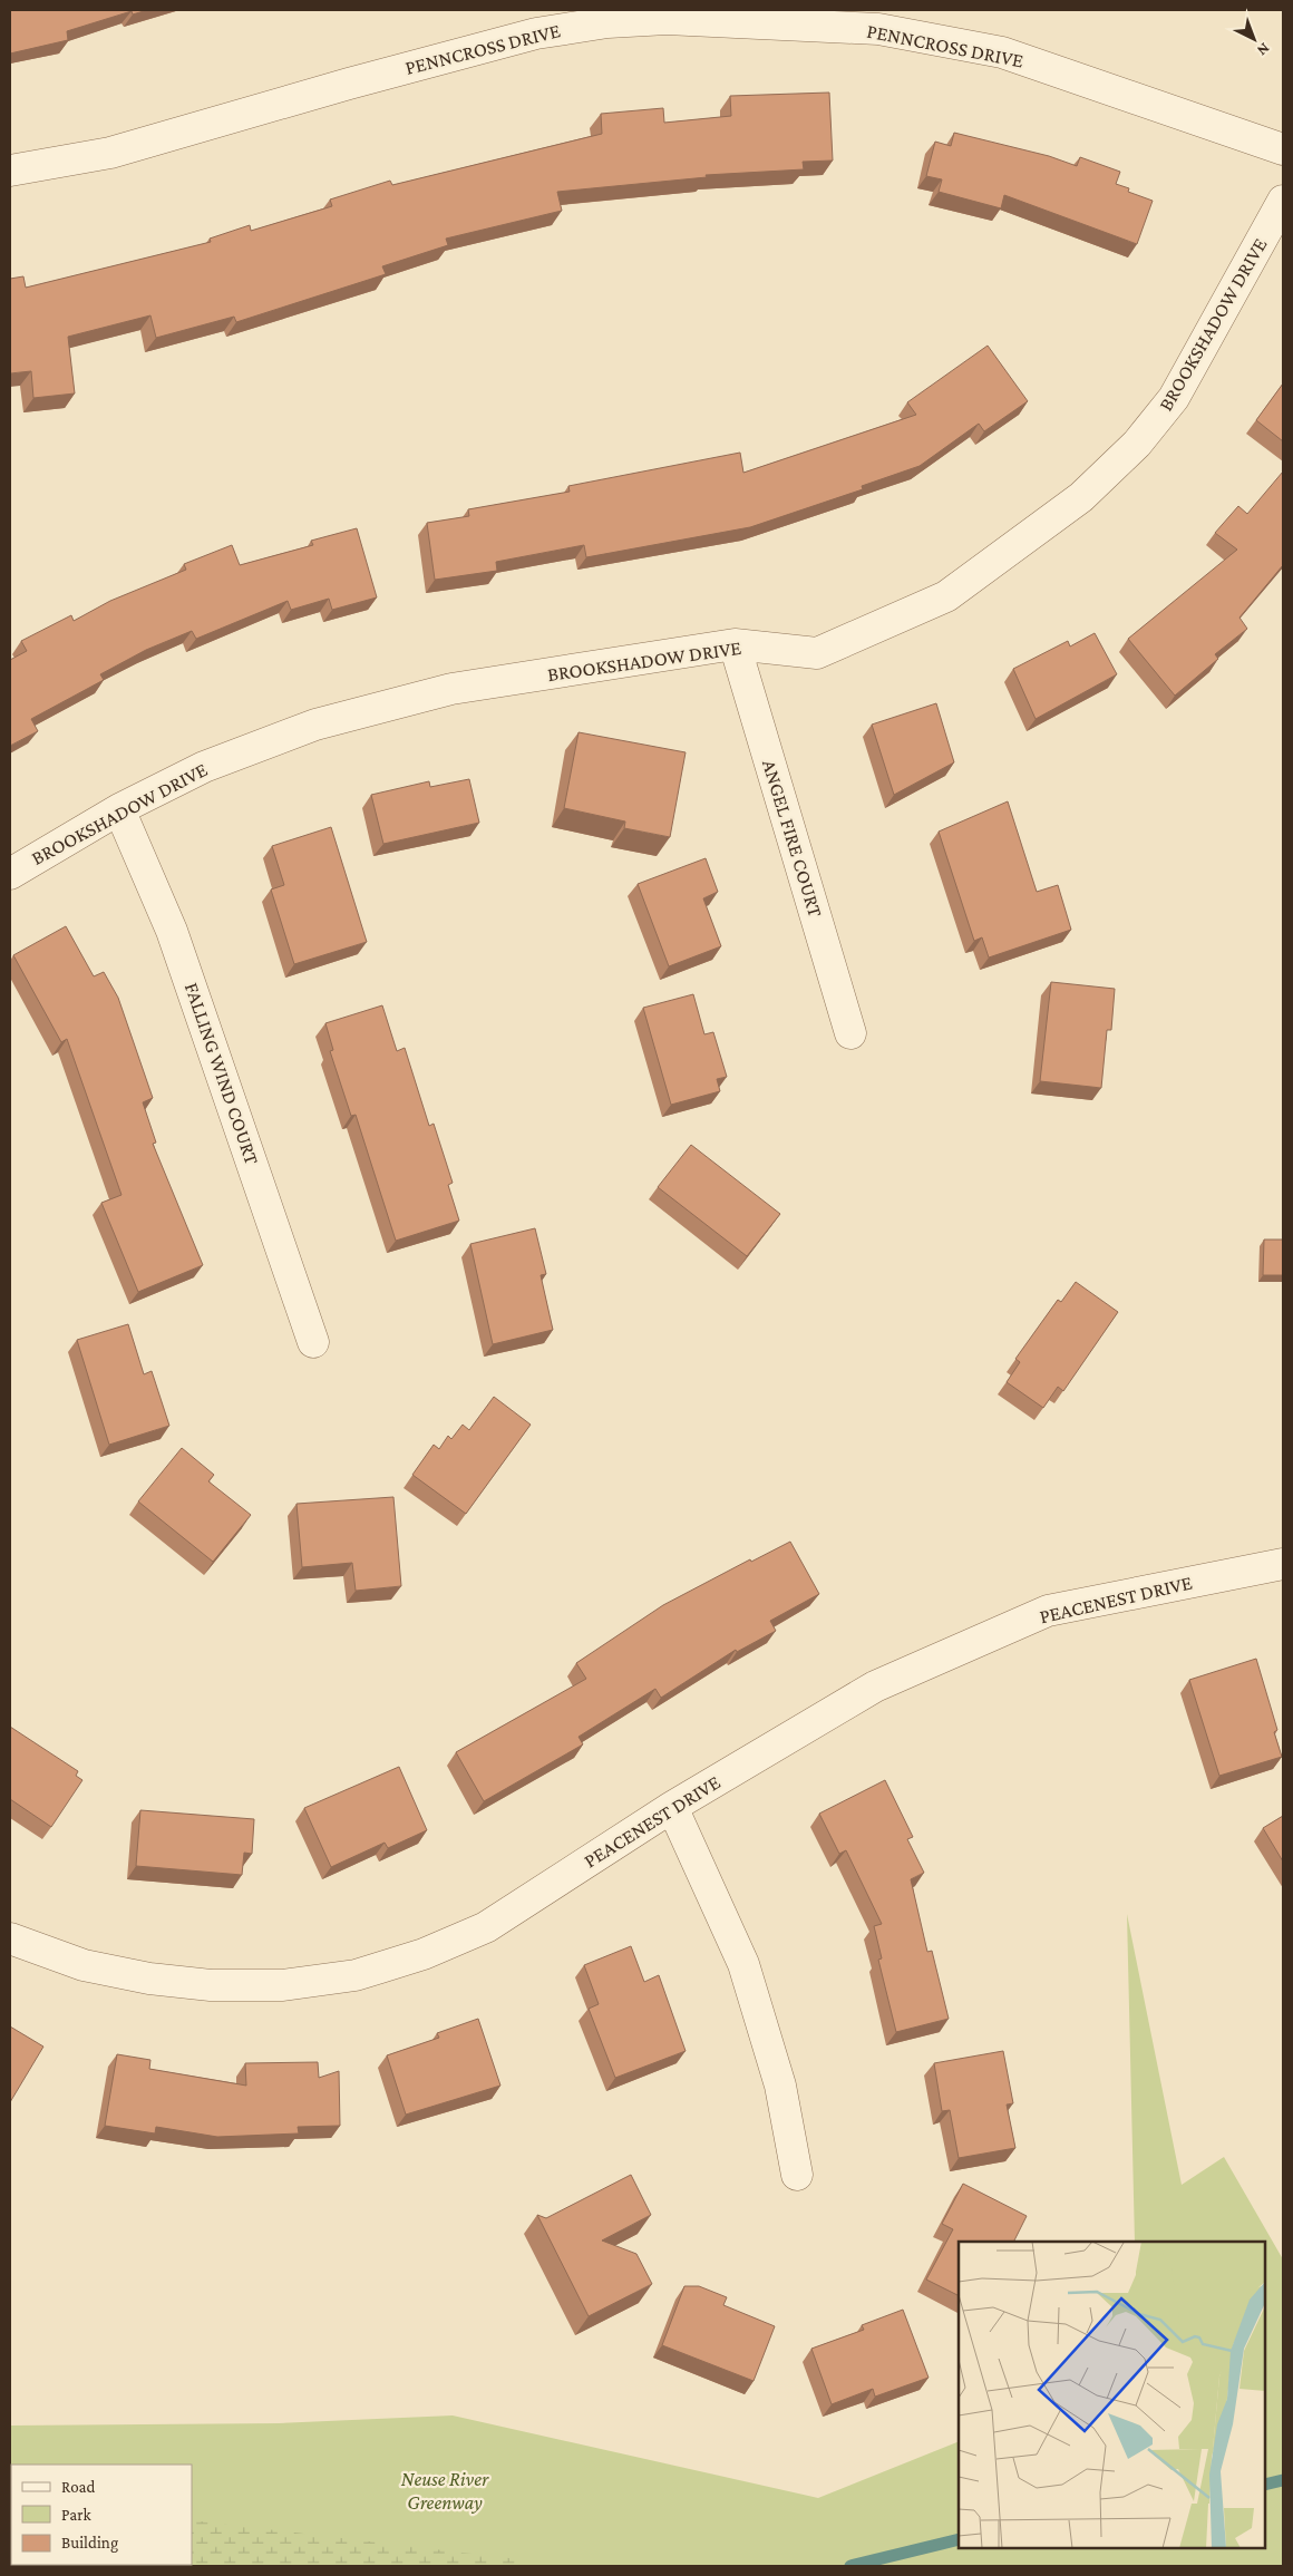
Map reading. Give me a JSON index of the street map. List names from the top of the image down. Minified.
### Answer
{"streets":{"street":["PENNCROSS DRIVE","BROOKSHADOW DRIVE","ANGEL FIRE COURT","FALLING WIND COURT","PEACENEST DRIVE"]},"crossings":[["BROOKSHADOW DRIVE","ANGEL FIRE COURT"],["BROOKSHADOW DRIVE","FALLING WIND COURT"]],"parks":["Neuse River Greenway"],"legend":["Road","Park","Building"],"north":"bottom right"}
